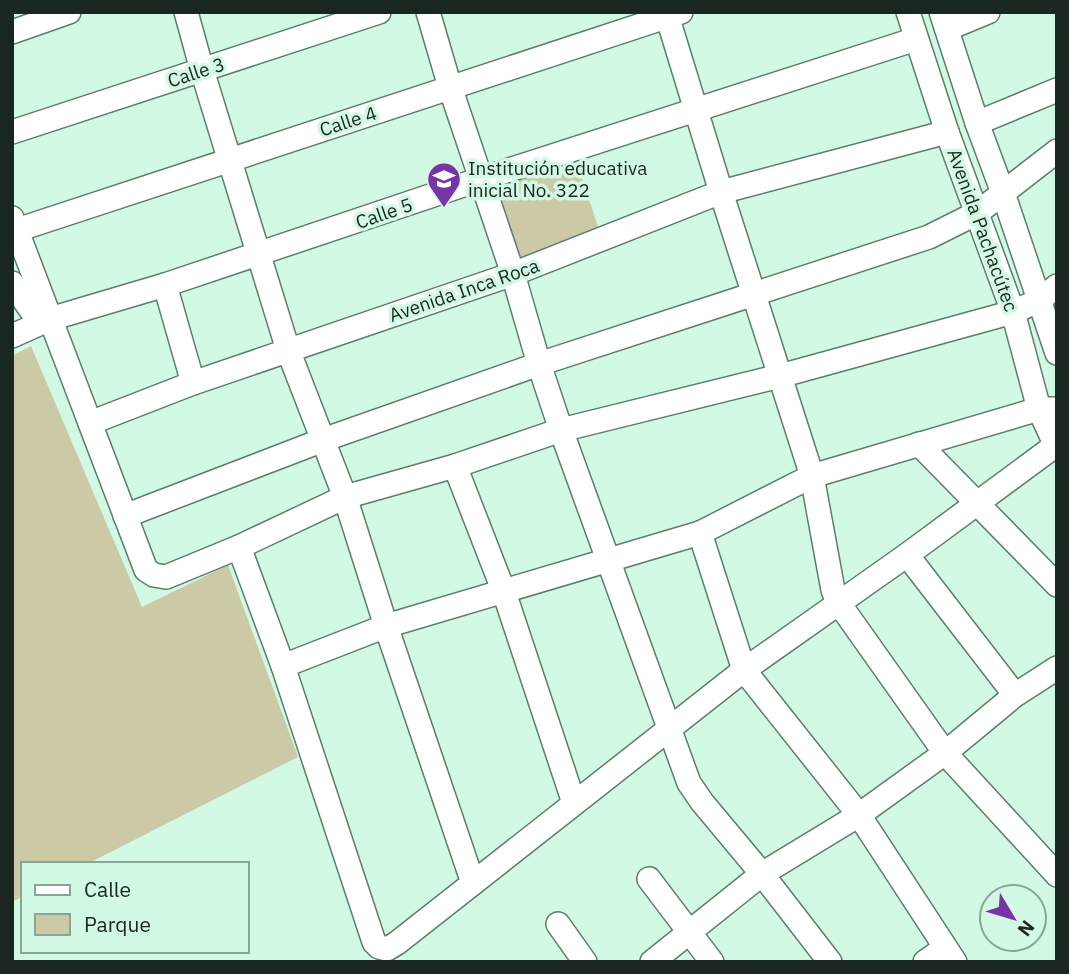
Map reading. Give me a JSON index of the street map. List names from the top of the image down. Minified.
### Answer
{"streets":{"street":["Calle 3","Calle 4","Calle 5","Avenida Pachacútec","Avenida Inca Roca"]},"crossings":[["Calle 5","Avenida Pachacútec"],["Avenida Pachacútec","Avenida Inca Roca"]],"places":{"school or university":["Institución educativa inicial No. 322"]},"legend":["Calle","Parque"],"north":"bottom right"}
